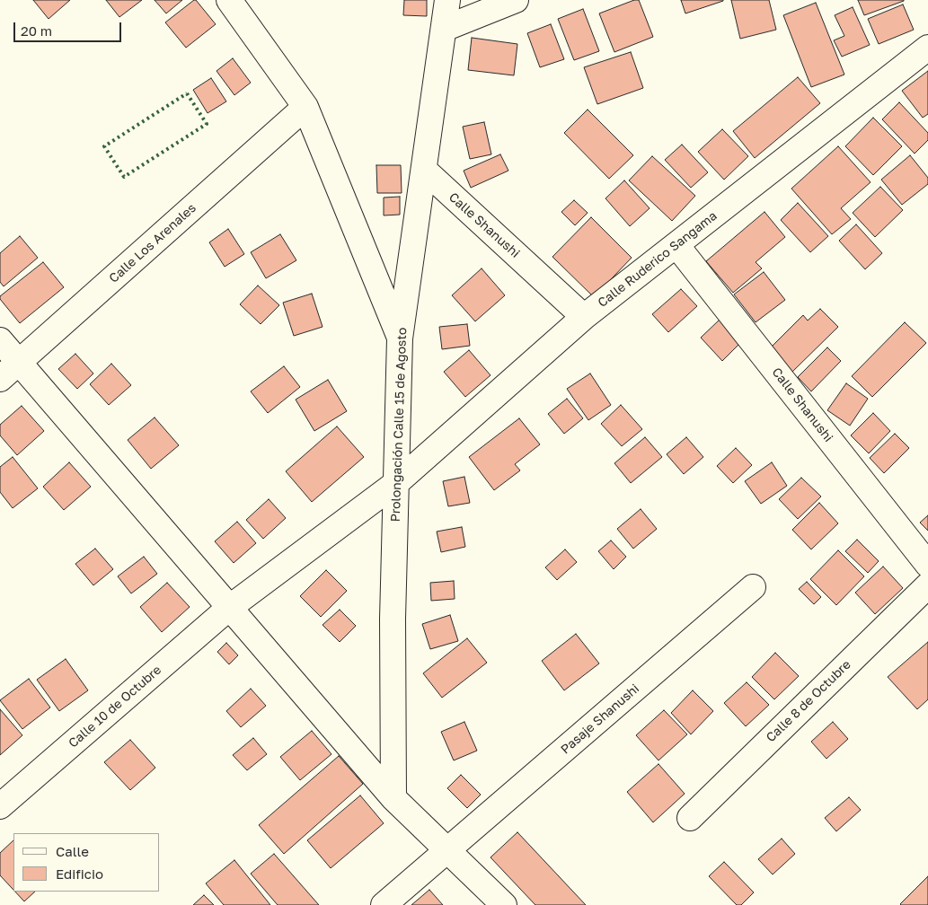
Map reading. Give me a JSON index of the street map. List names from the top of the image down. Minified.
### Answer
{"streets":{"street":["Calle Shanushi","Calle Los Arenales","Calle Ruderico Sangama","Prolongación Calle 15 de Agosto","Calle 8 de Octubre","Calle 10 de Octubre","Pasaje Shanushi"]},"crossings":[["Calle Shanushi","Calle Ruderico Sangama"],["Calle Shanushi","Prolongación Calle 15 de Agosto"],["Calle Ruderico Sangama","Prolongación Calle 15 de Agosto"],["Calle Ruderico Sangama","Calle 10 de Octubre"],["Prolongación Calle 15 de Agosto","Calle 10 de Octubre"]],"legend":["Calle","Edificio"],"scale_bar":"20 m"}
